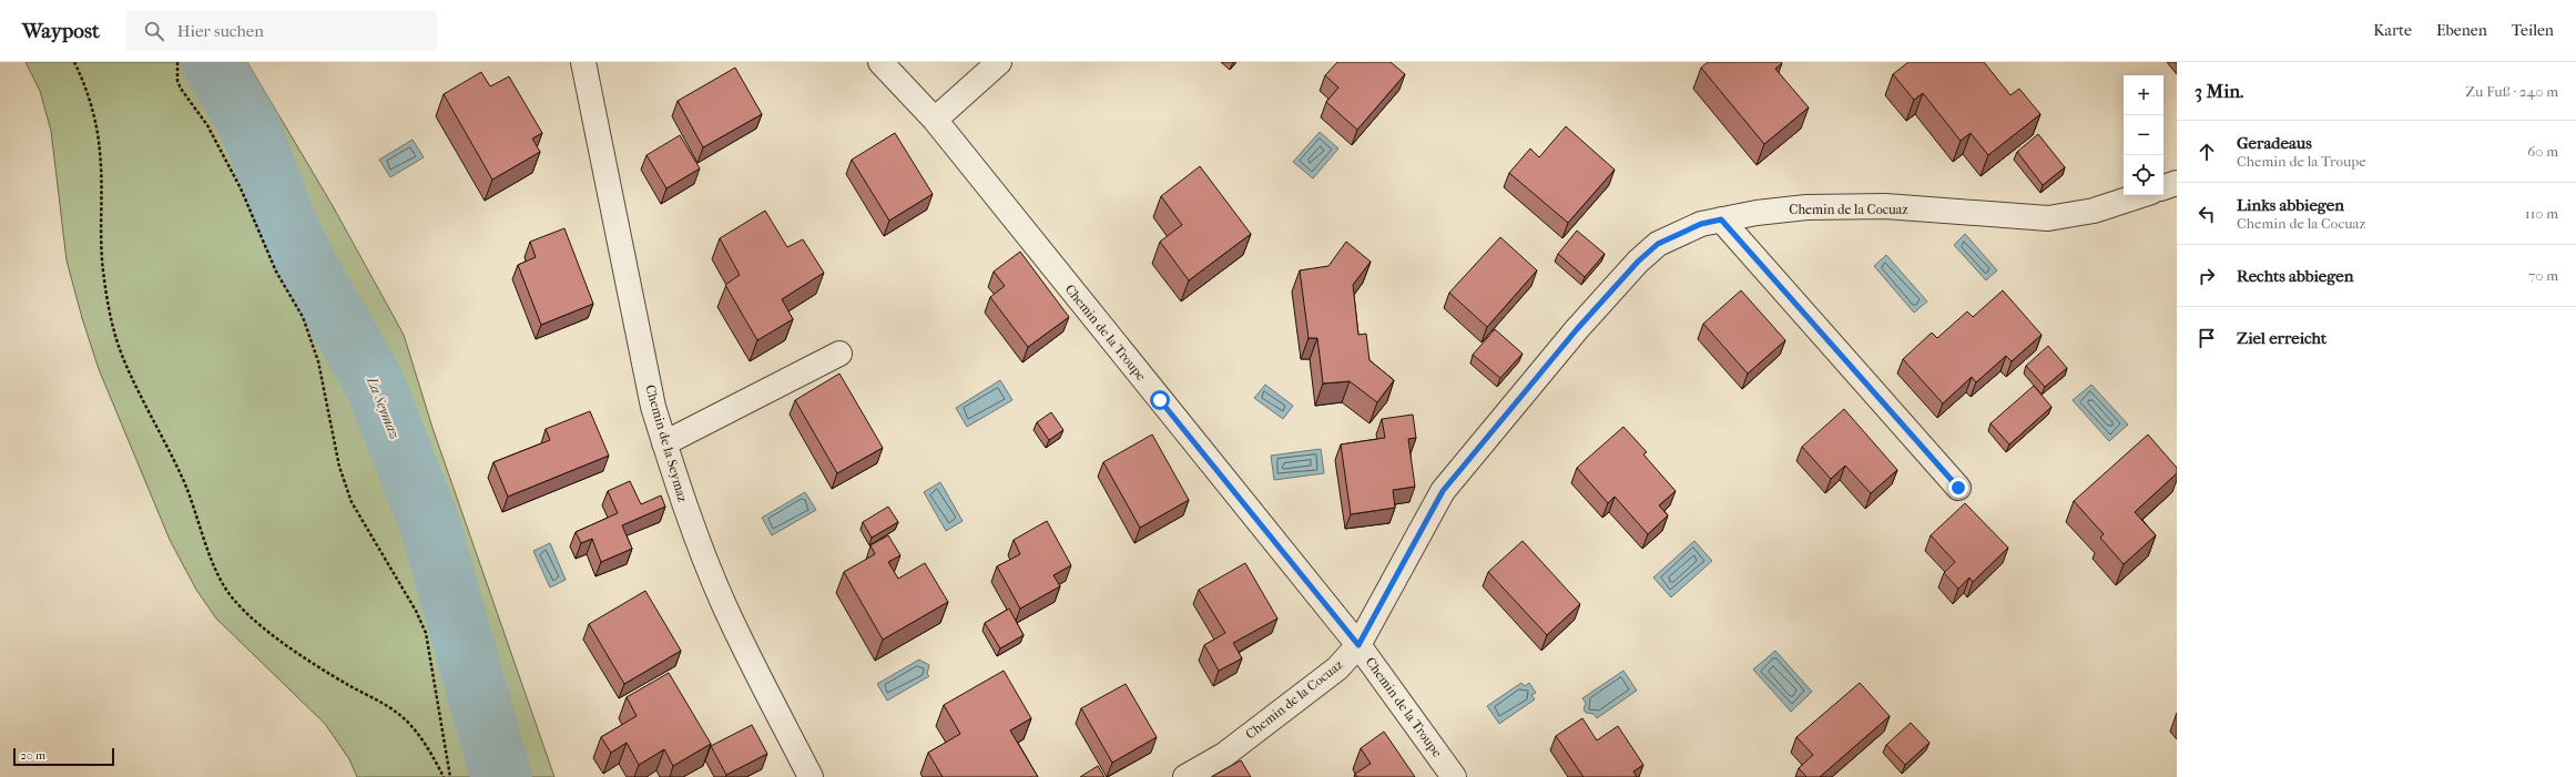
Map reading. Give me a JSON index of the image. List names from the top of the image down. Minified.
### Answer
{"streets":{"street":["Chemin de la Cocuaz","Chemin de la Troupe","Chemin de la Seymaz"]},"crossings":[["Chemin de la Cocuaz","Chemin de la Troupe"]],"water":["La Seymaz"],"scale_bar":"20 m","page":{"header":"Waypost","search":"Hier suchen","nav":["Karte","Ebenen","Teilen"],"heading":["3 Min.","Zu Fuß · 240 m"],"map_buttons":["+","−"],"list":[["Geradeaus","Chemin de la Troupe","60 m"],["Links abbiegen","Chemin de la Cocuaz","110 m"],["Rechts abbiegen","70 m"],"Ziel erreicht"],"scale":"20 m"}}
